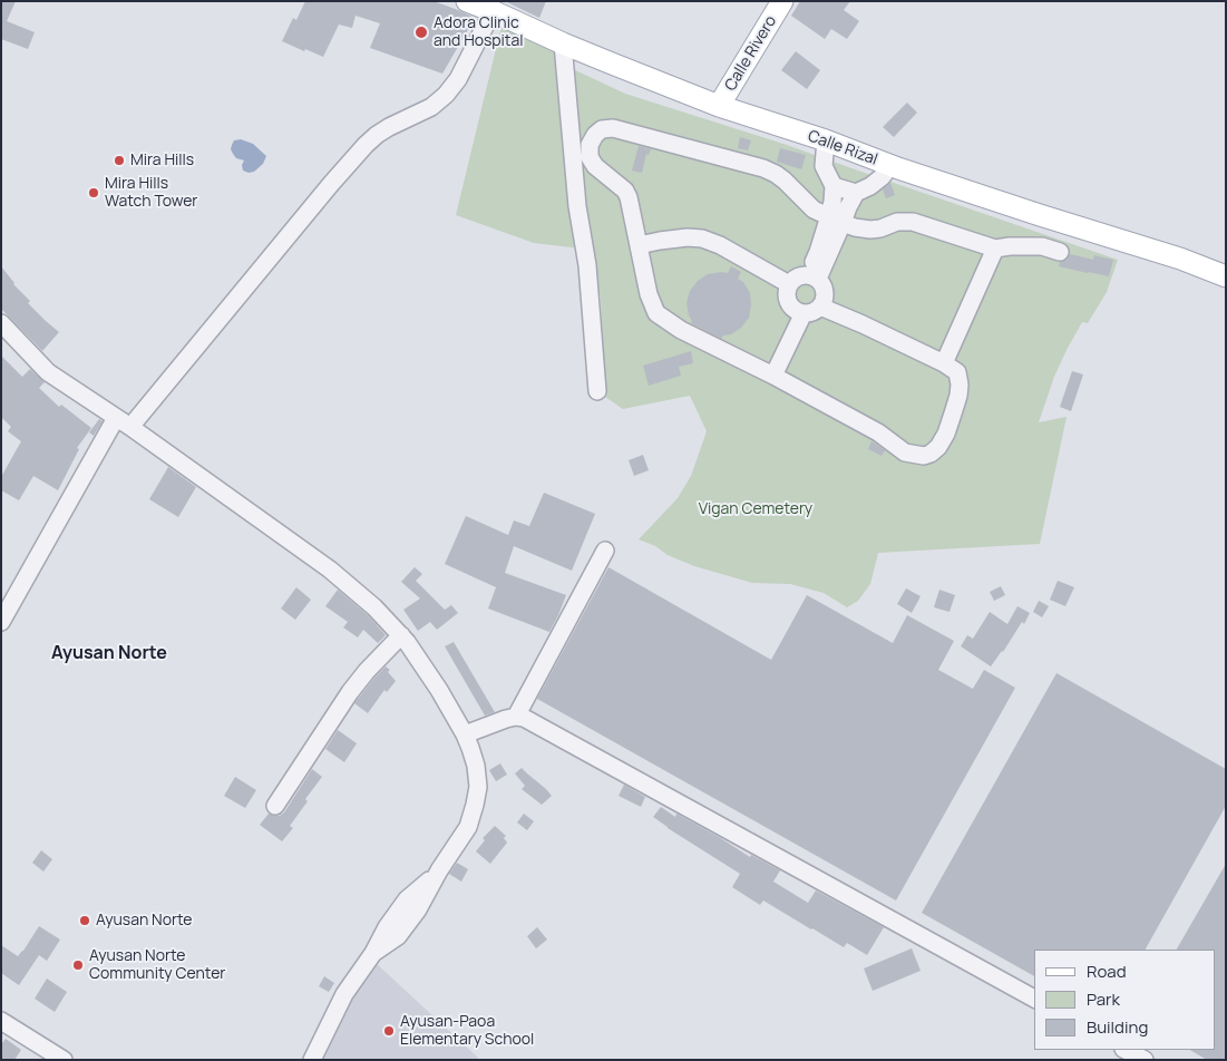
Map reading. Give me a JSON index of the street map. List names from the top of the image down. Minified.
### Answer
{"streets":{"main road":["Calle Rivero","Calle Rizal"]},"crossings":[["Calle Rivero","Calle Rizal"]],"districts":["Ayusan Norte"],"parks":["Vigan Cemetery"],"places":["Adora Clinic and Hospital","Mira Hills","Mira Hills Watch Tower","Ayusan Norte","Ayusan Norte Community Center","Ayusan-Paoa Elementary School"],"legend":["Road","Park","Building"]}
